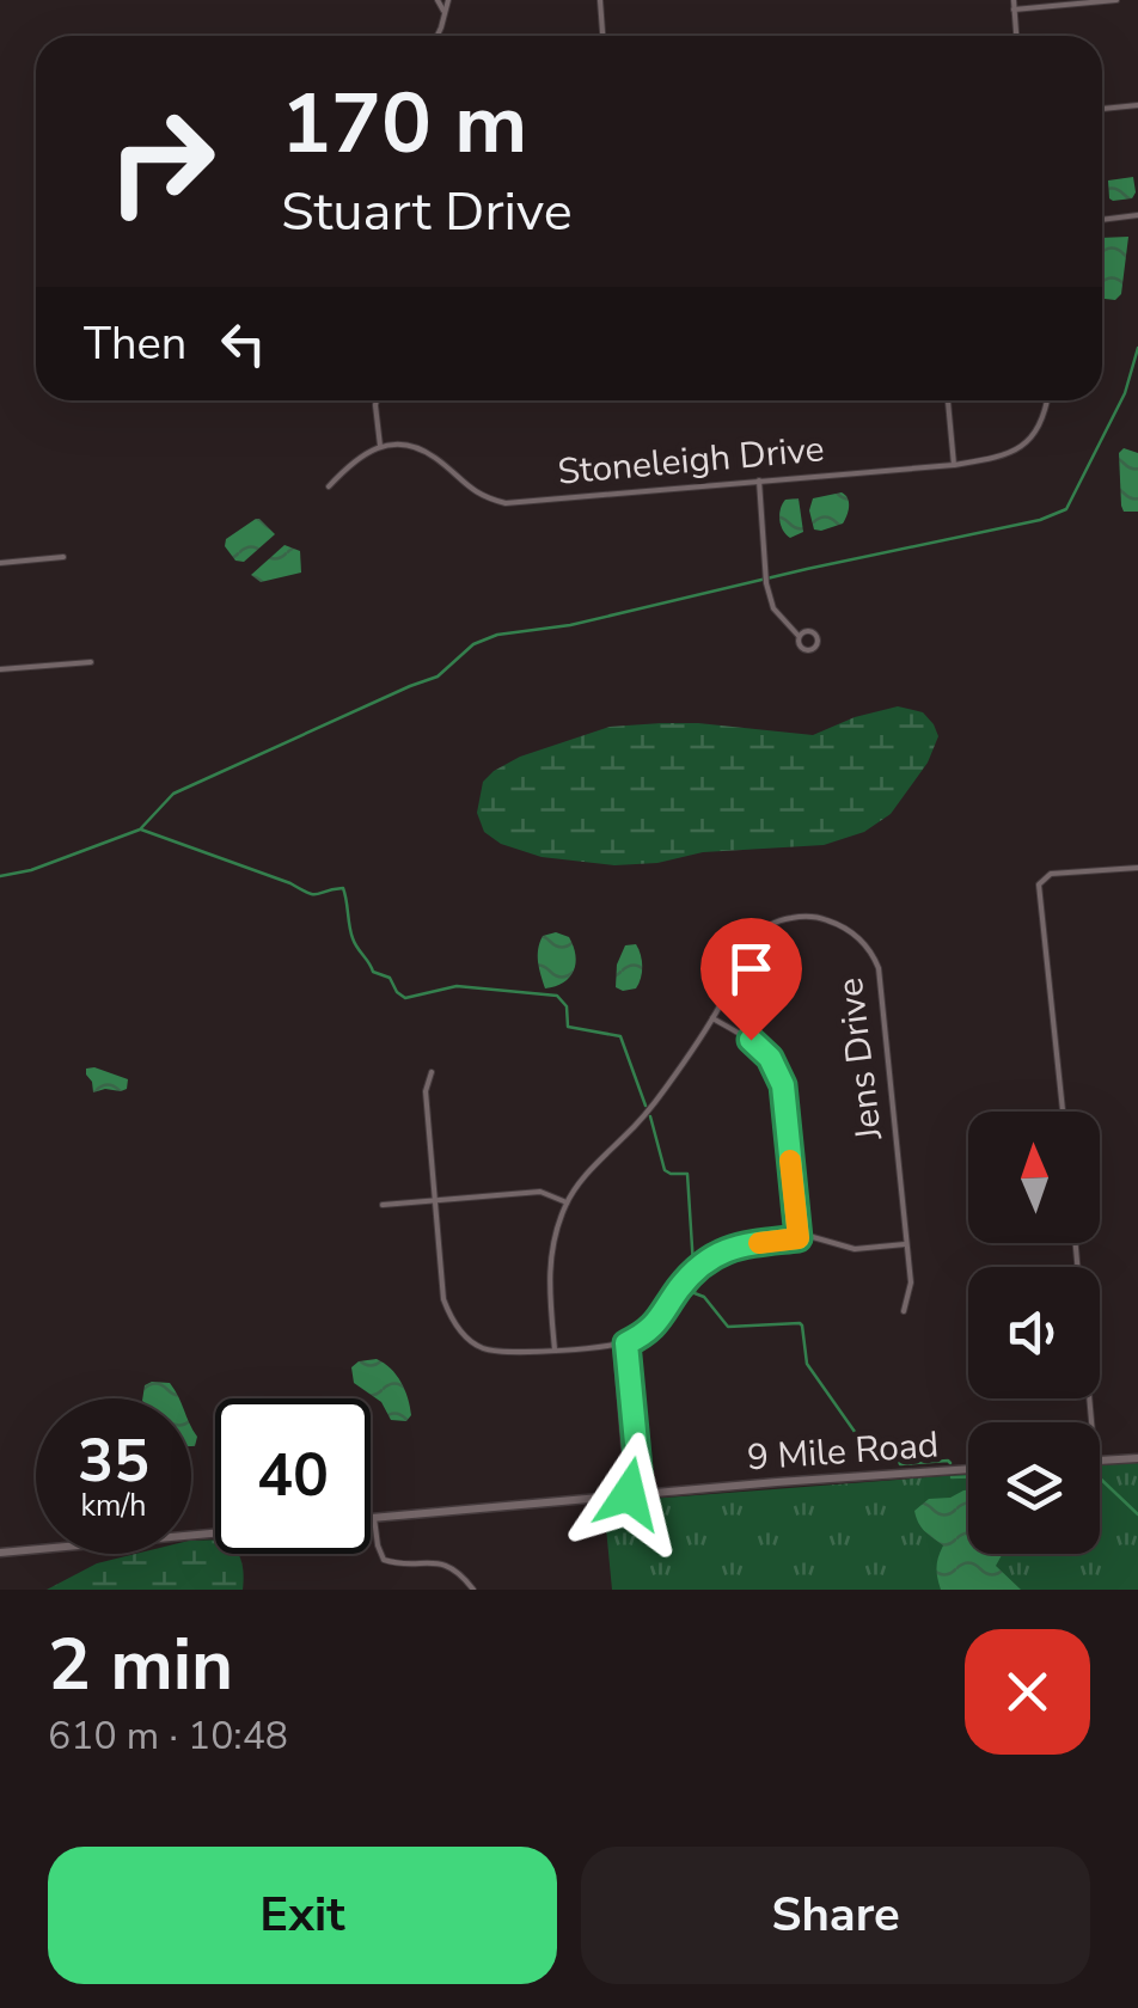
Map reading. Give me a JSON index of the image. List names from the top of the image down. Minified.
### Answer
{"streets":{"street":["Stoneleigh Drive","Jens Drive","9 Mile Road"]},"north":"top","page":{"turn":["170 m","Stuart Drive"],"then":"Then","speed":"35 km/h","limit":"40","heading":["2 min","610 m · 10:48"],"buttons":["Exit","Share"]}}
